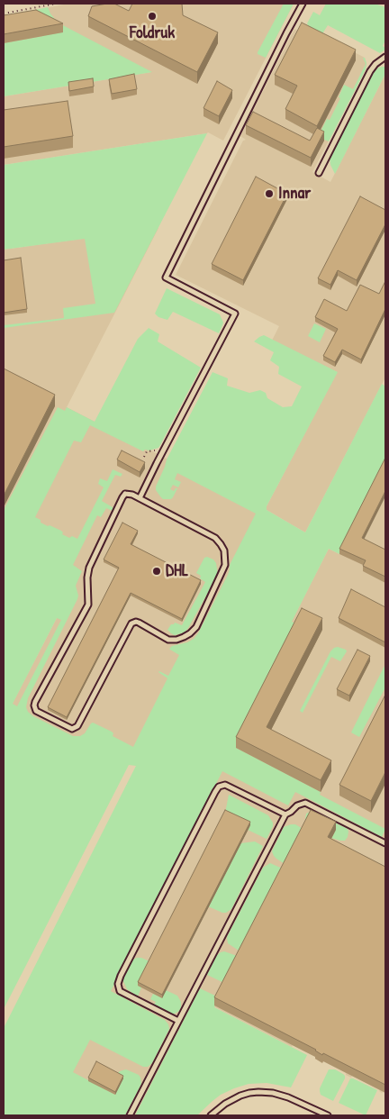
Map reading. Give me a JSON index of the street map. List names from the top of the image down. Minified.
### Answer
{"places":["Foldruk","Innar","DHL"]}
